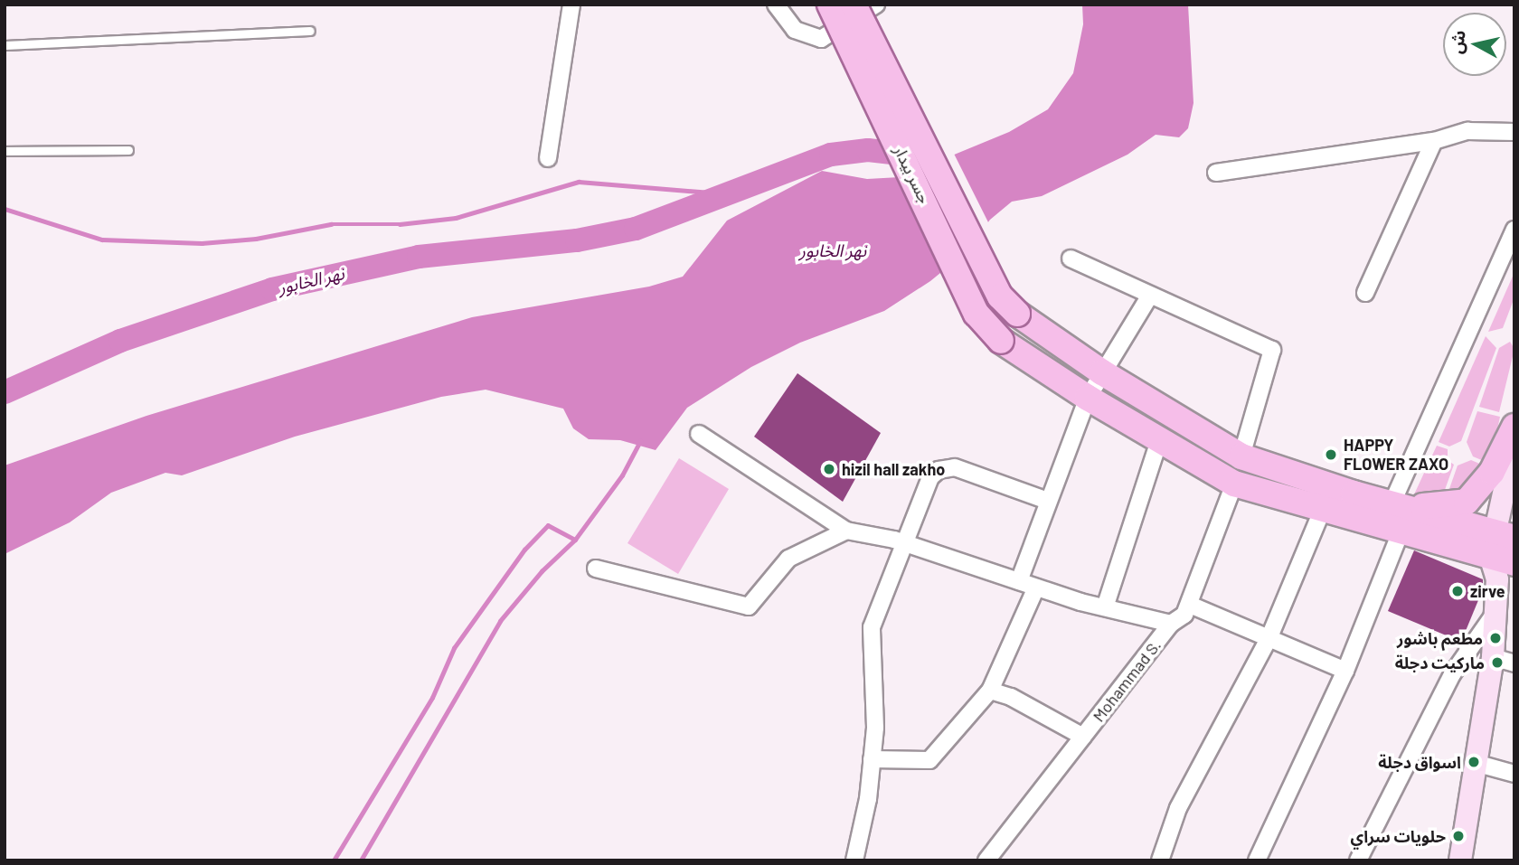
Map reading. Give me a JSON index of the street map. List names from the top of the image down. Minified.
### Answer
{"streets":{"main road":["جسر بيدار"],"street":["Mohammad S."]},"crossings":[["جسر بيدار","Mohammad S."]],"water":["نهر الخابور"],"places":["HAPPY FLOWER ZAXO","hizil hall zakho","zirve","مطعم باشور","ماركيت دجلة","اسواق دجلة","حلويات سراي"],"north":"left"}
